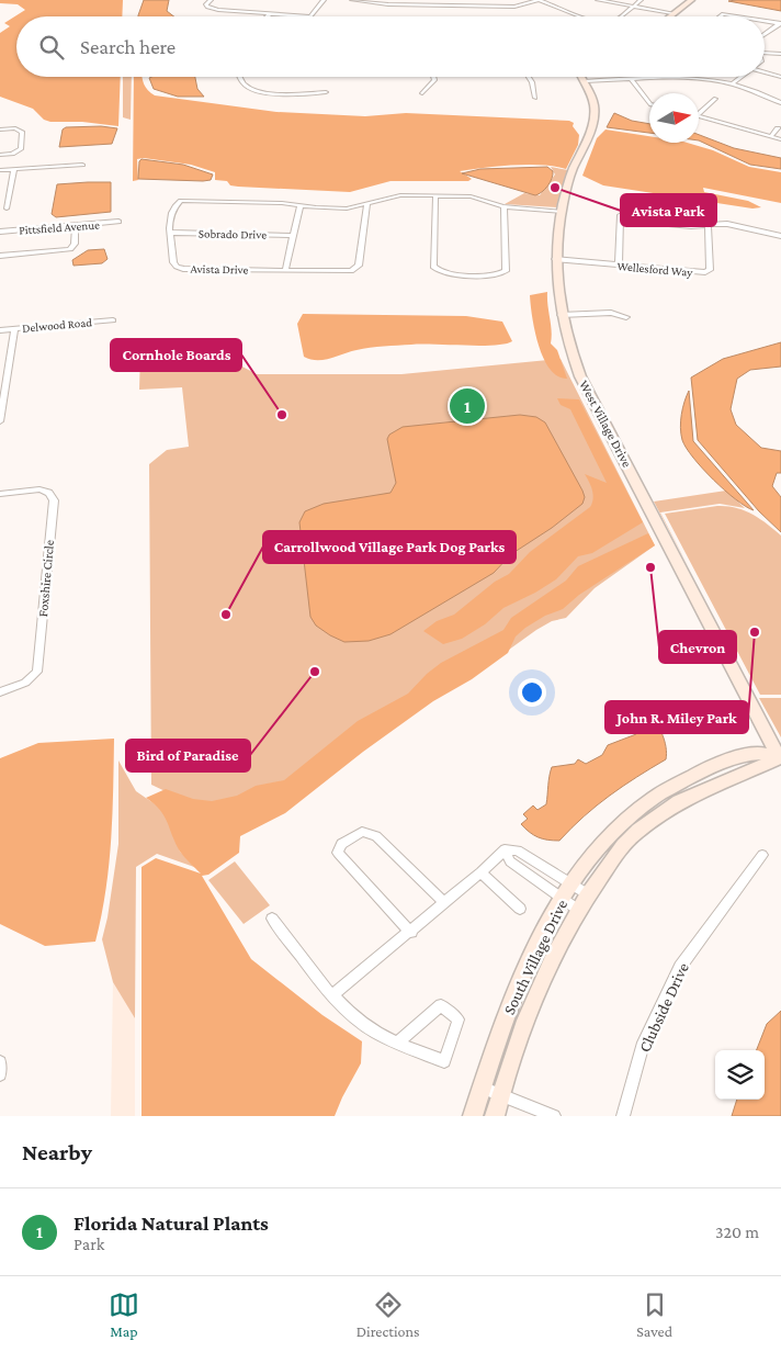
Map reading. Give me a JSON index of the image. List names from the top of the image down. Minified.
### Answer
{"streets":{"street":["Pittsfield Avenue","Sobrado Drive","Avista Drive","Wellesford Way","Delwood Road","West Village Drive","Foxshire Circle","South Village Drive","Clubside Drive"]},"crossings":[["Sobrado Drive","Avista Drive"],["Avista Drive","West Village Drive"],["Wellesford Way","West Village Drive"],["West Village Drive","South Village Drive"]],"places":["Avista Park","Cornhole Boards","Chevron","Carrollwood Village Park Dog Parks","John R. Miley Park","Bird of Paradise"],"north":"right","page":{"search":"Search here","pins":"1","heading":"Nearby","list":[{"mark":"1","name":"Florida Natural Plants","note":"Park","value":"320 m"}],"nav":["Map","Directions","Saved"]}}
